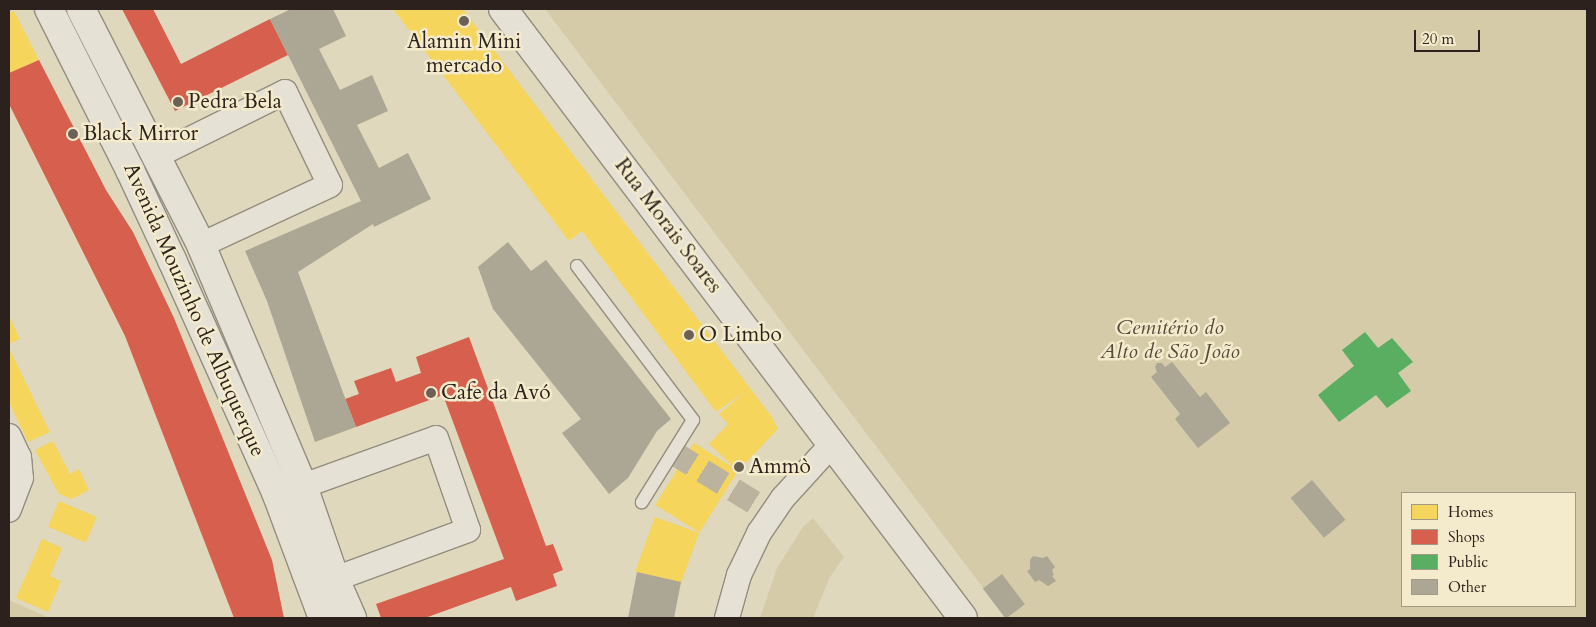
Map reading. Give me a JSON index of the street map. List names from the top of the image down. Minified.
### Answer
{"streets":{"main road":["Rua Morais Soares","Avenida Mouzinho de Albuquerque"]},"parks":["Cemitério do Alto de São João"],"places":["Alamin Mini mercado","Pedra Bela","Black Mirror","O Limbo","Cafe da Avó","Ammò"],"legend":["Homes","Shops","Public","Other"],"scale_bar":"20 m"}
